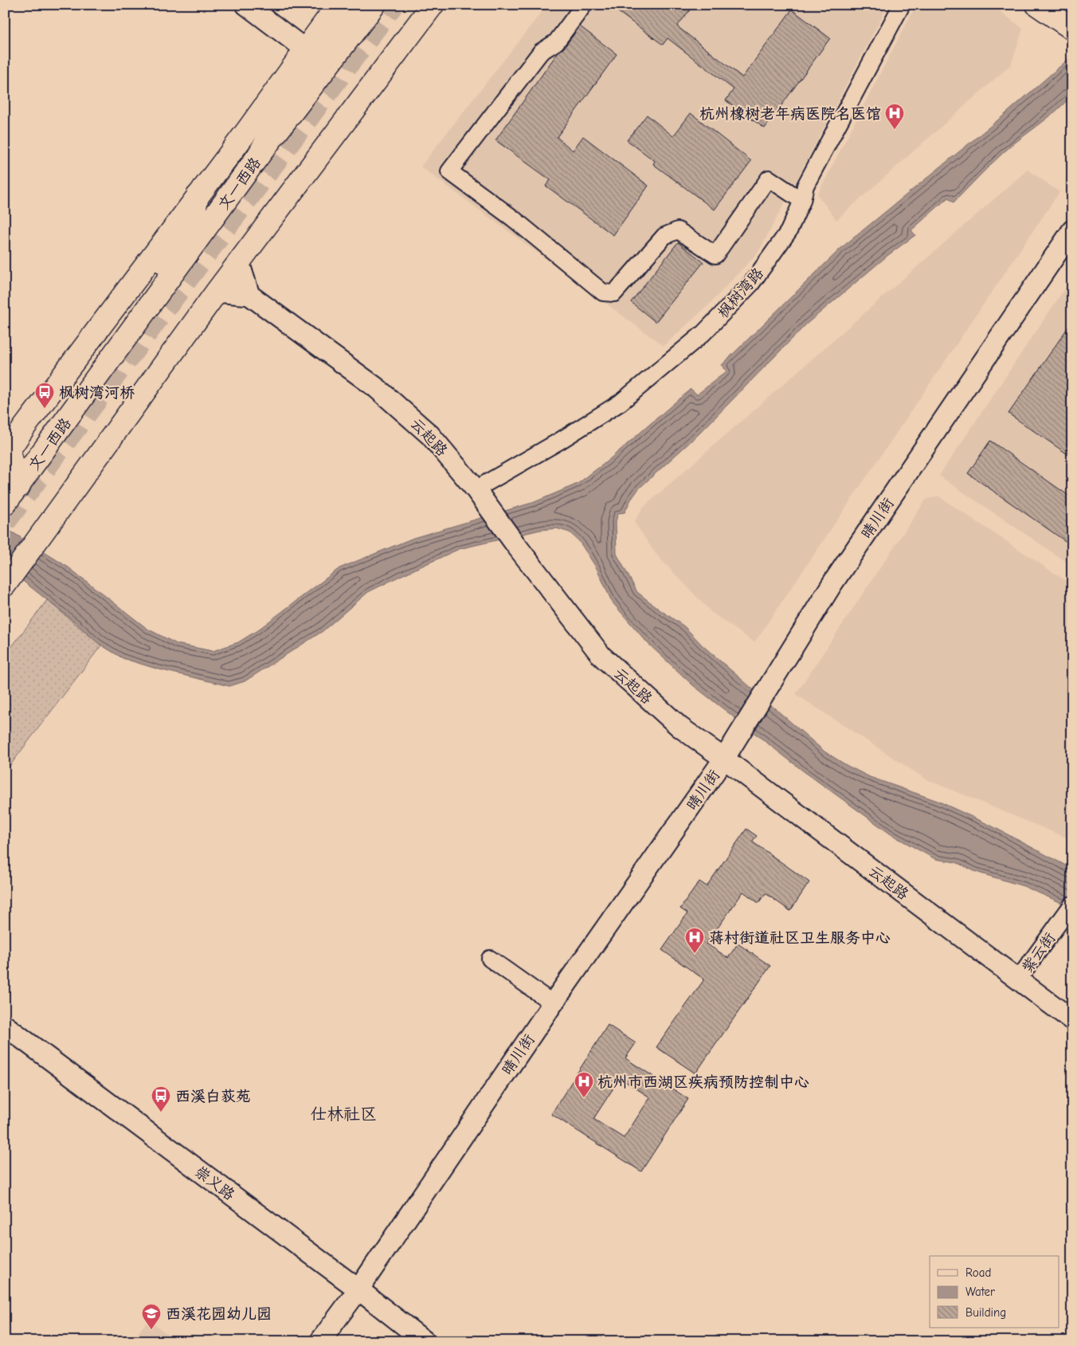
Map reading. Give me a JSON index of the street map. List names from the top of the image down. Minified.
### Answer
{"streets":{"main road":["文一西路"],"street":["枫树湾路","云起路","晴川街","紫云街","崇义路"]},"crossings":[["枫树湾路","云起路"],["云起路","晴川街"],["云起路","紫云街"],["晴川街","崇义路"]],"districts":["仕林社区"],"places":{"hospital":["杭州橡树老年病医院名医馆","蒋村街道社区卫生服务中心","杭州市西湖区疾病预防控制中心"],"bus stop":["枫树湾河桥","西溪白荻苑"],"school or university":["西溪花园幼儿园"]},"legend":["Road","Water","Building"]}
